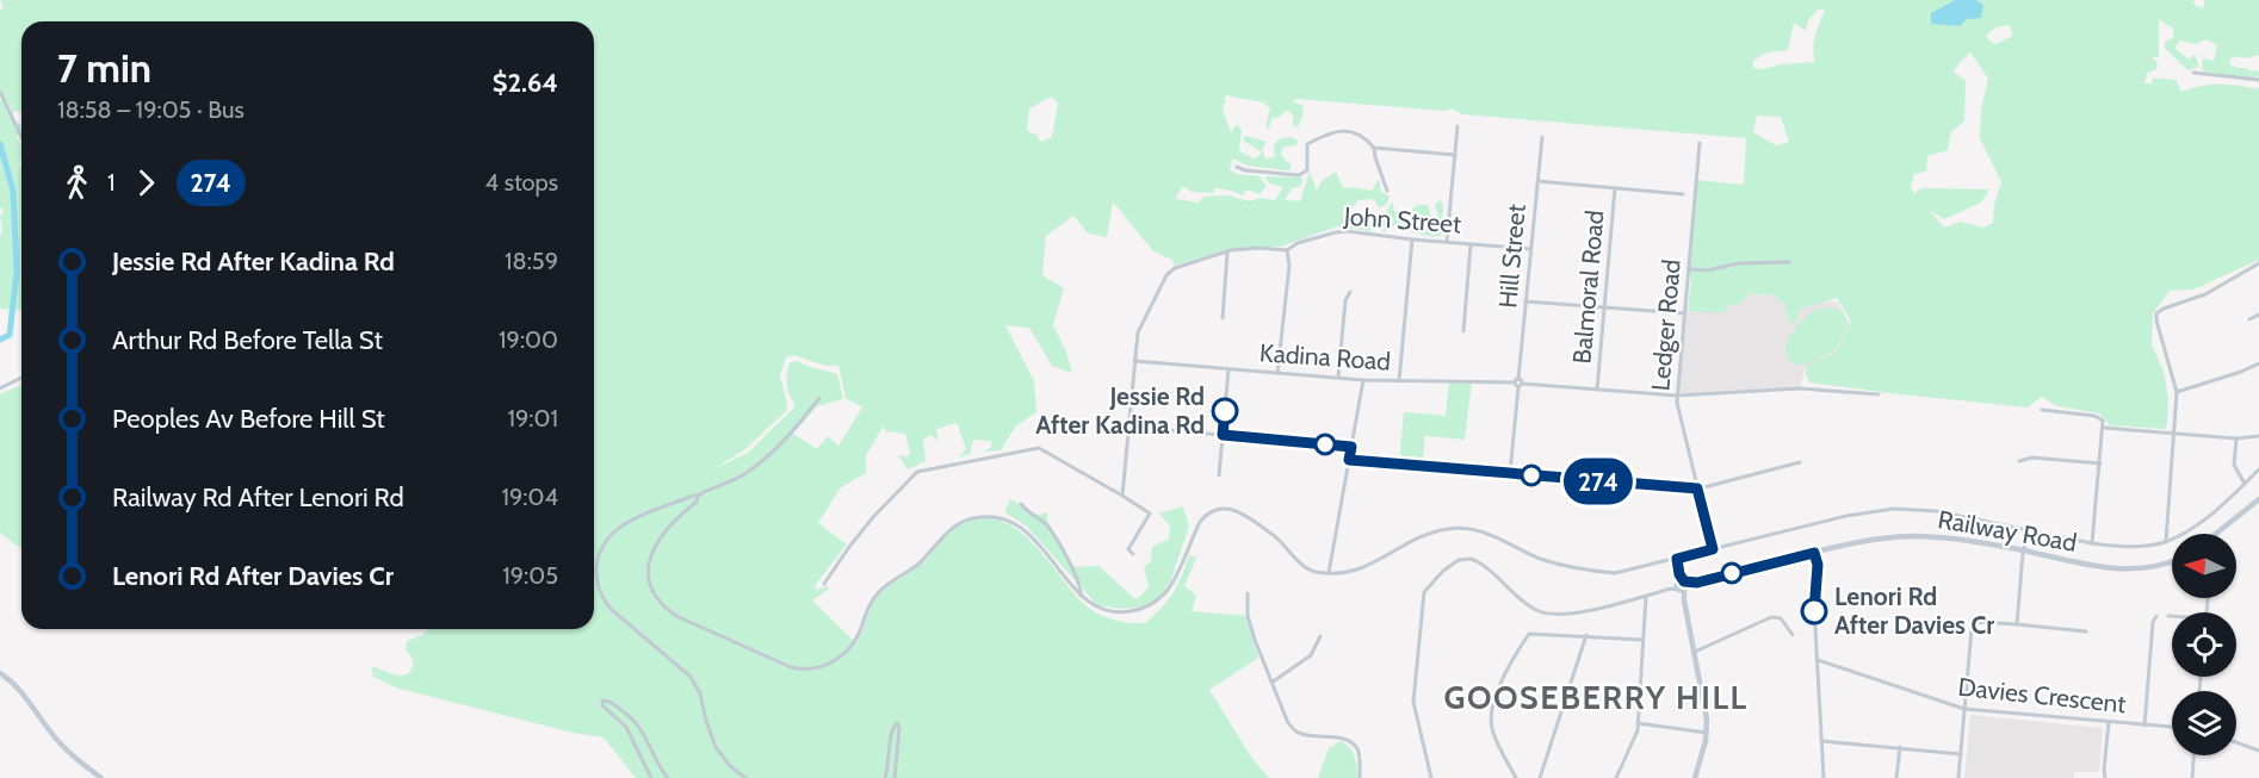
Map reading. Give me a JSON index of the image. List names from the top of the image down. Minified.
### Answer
{"streets":{"street":["John Street","Hill Street","Balmoral Road","Ledger Road","Kadina Road","Railway Road","Davies Crescent"]},"crossings":[["John Street","Hill Street"],["John Street","Kadina Road"],["Hill Street","Kadina Road"],["Balmoral Road","Kadina Road"],["Ledger Road","Kadina Road"]],"districts":["GOOSEBERRY HILL"],"places":["Jessie Rd After Kadina Rd","Lenori Rd After Davies Cr"],"lines":["bus line 274"],"north":"left","page":{"on_map":"274","heading":["7 min","18:58 – 19:05 · Bus","$2.64"],"legs":["1","274","4 stops"],"list":[{"name":"Jessie Rd After Kadina Rd","value":"18:59"},{"name":"Arthur Rd Before Tella St","value":"19:00"},{"name":"Peoples Av Before Hill St","value":"19:01"},{"name":"Railway Rd After Lenori Rd","value":"19:04"},{"name":"Lenori Rd After Davies Cr","value":"19:05"}]}}
